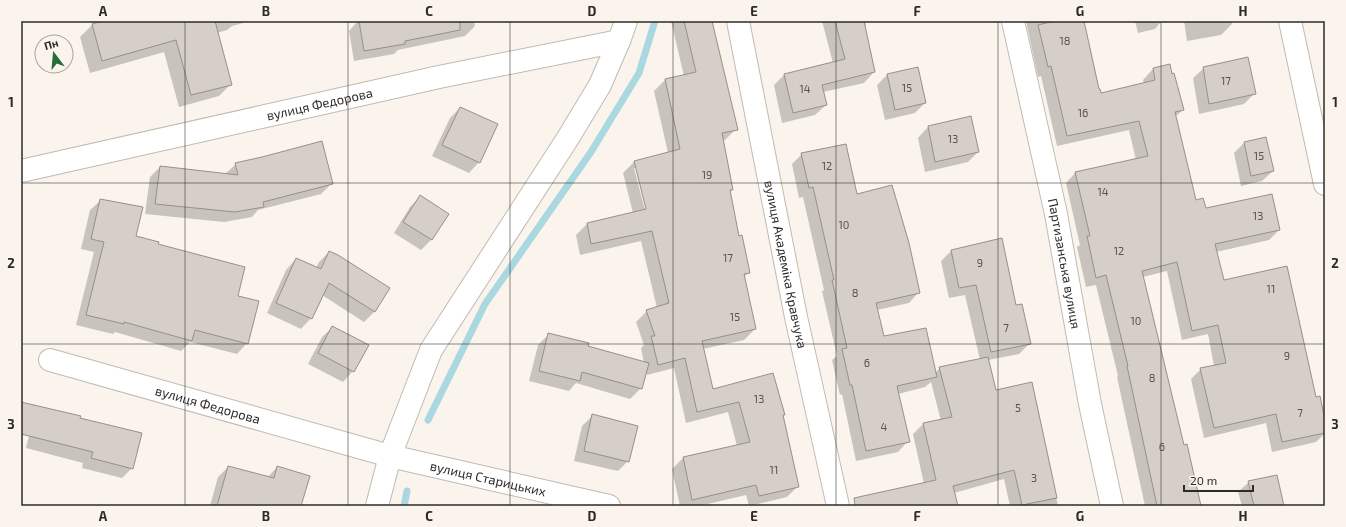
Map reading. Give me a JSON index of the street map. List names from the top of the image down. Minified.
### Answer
{"streets":{"street":["вулиця Федорова","Партизанська вулиця","вулиця Академіка Кравчука","вулиця Старицьких"]},"crossings":[["вулиця Федорова","вулиця Старицьких"]],"house_numbers":["18","17","15","14","16","13","15","12","19","14","13","10","12","17","9","11","8","15","10","7","9","6","8","13","5","7","4","6","11","3"],"scale_bar":"20 m","north":"top","grid":{"columns":["A","B","C","D","E","F","G","H"],"rows":["1","2","3"]}}
